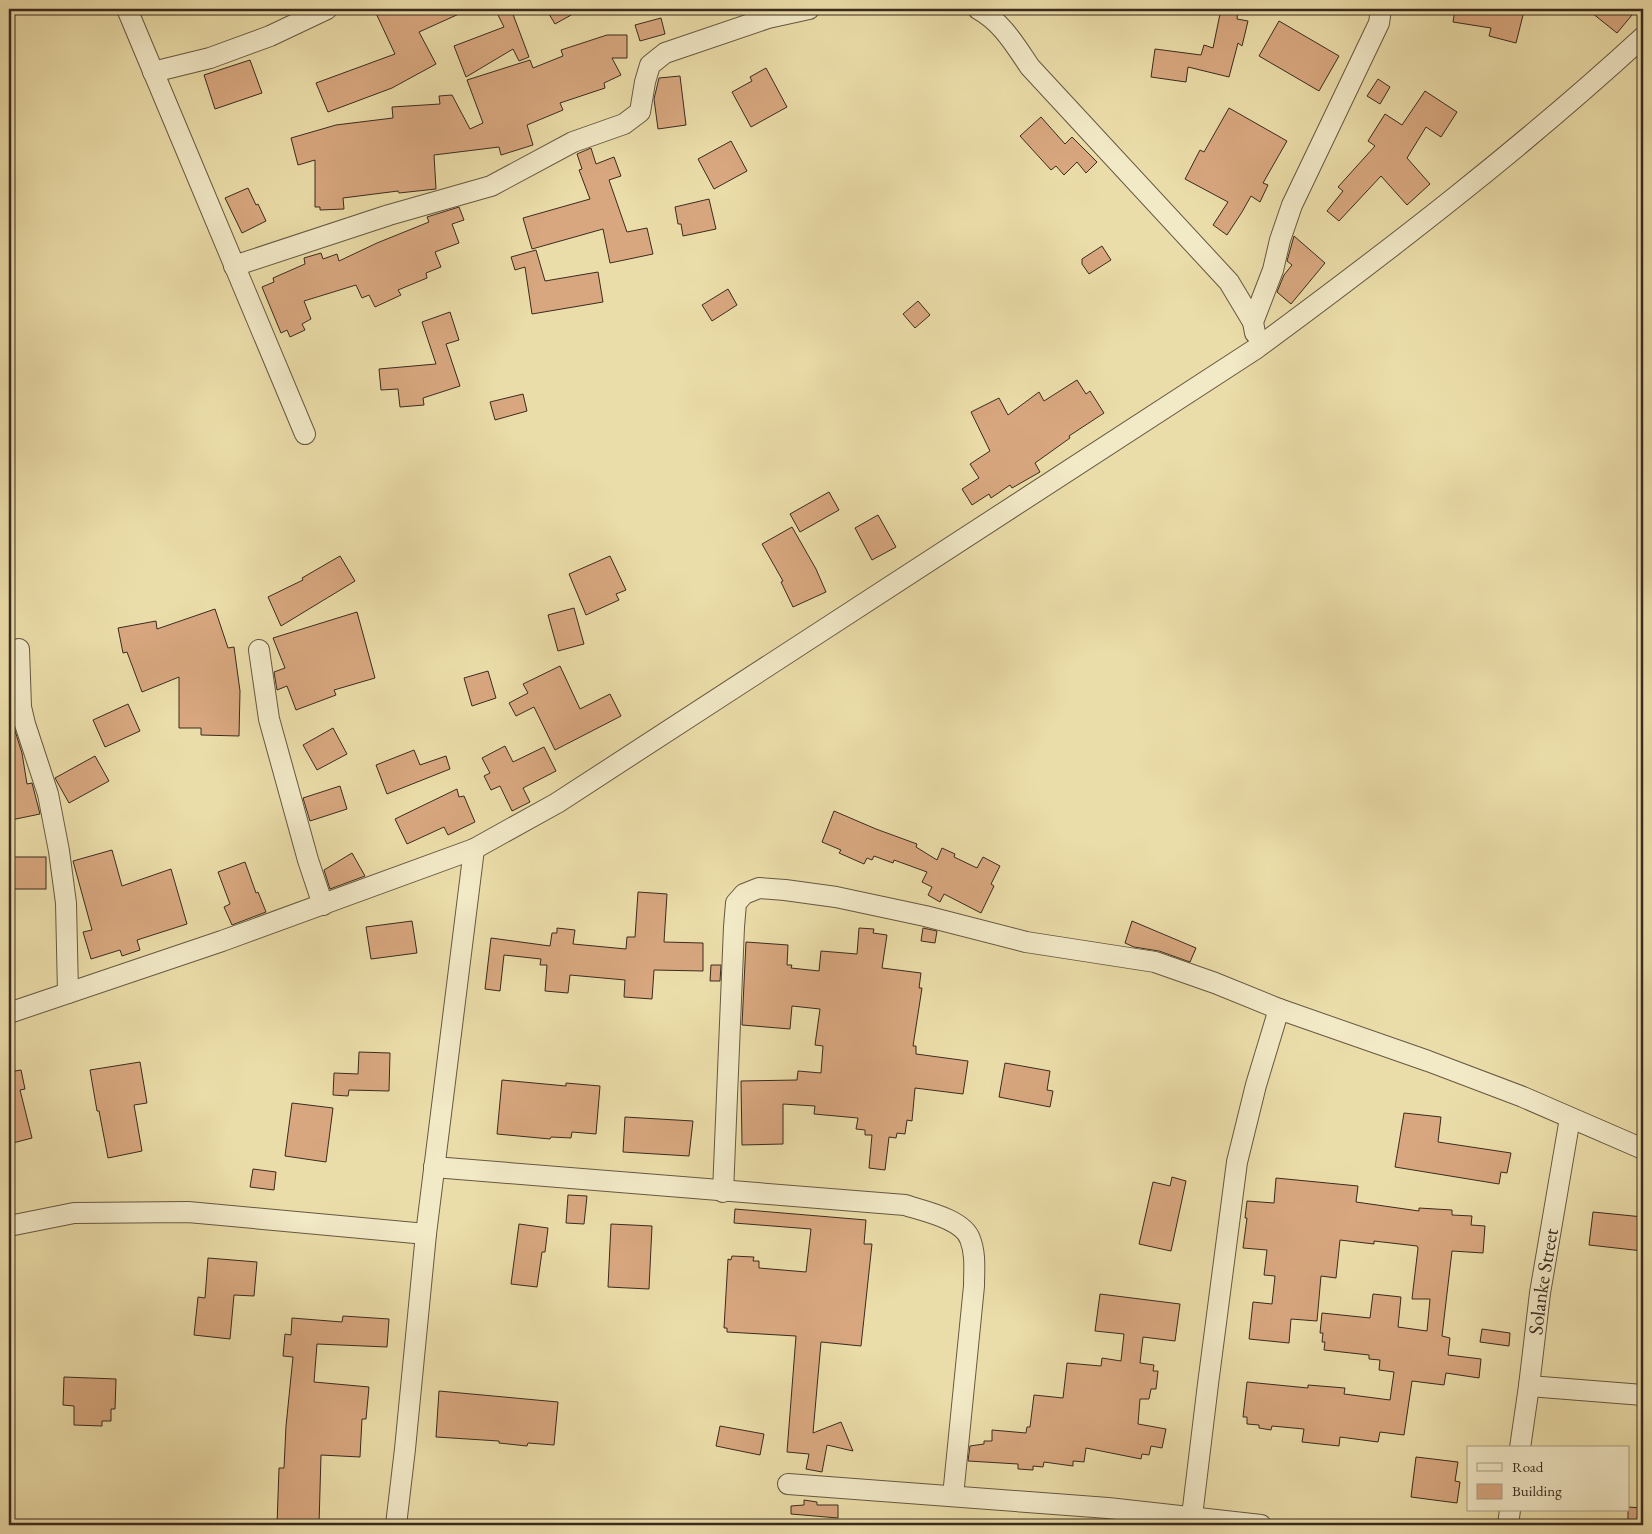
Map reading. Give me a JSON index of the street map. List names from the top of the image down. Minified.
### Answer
{"streets":{"street":["Solanke Street"]},"legend":["Road","Building"]}
